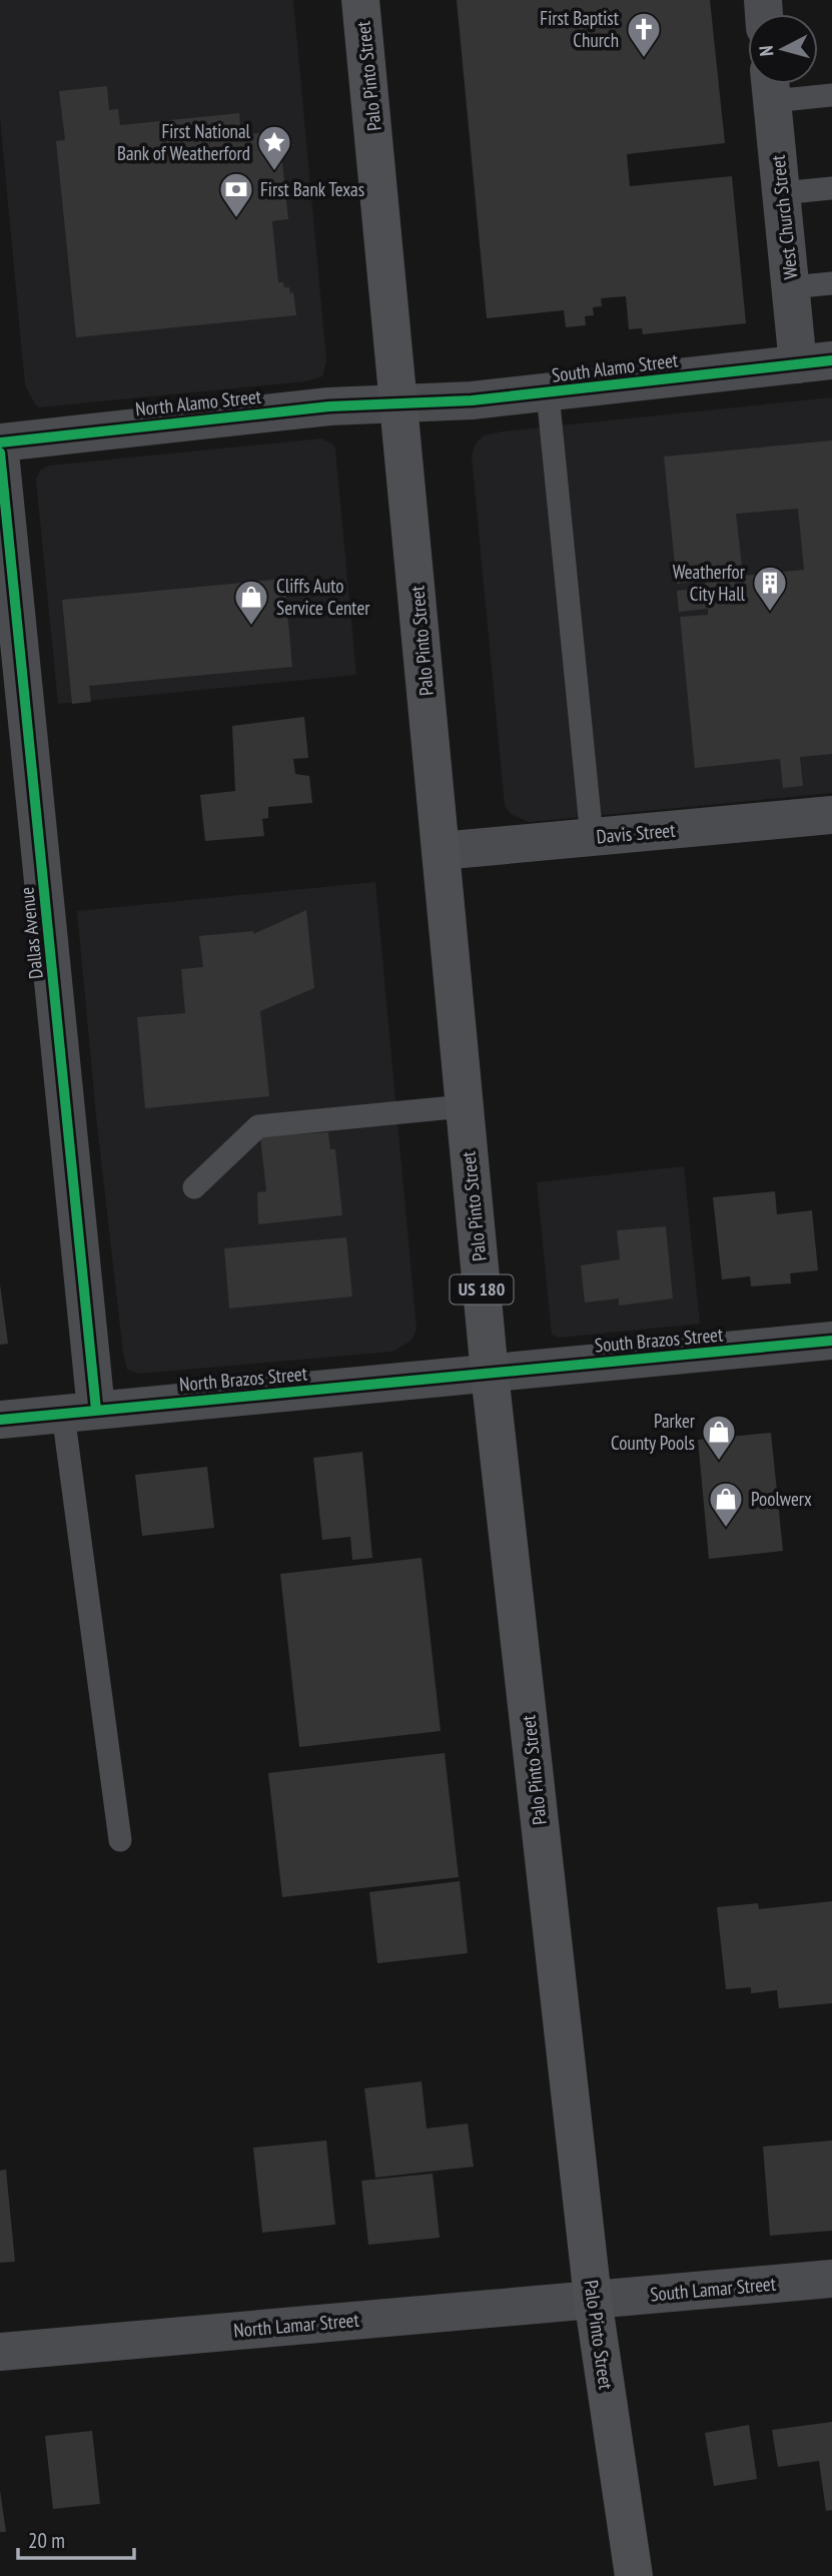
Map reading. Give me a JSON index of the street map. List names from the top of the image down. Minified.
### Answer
{"streets":{"main road":["Palo Pinto Street","US 180"],"street":["West Church Street","South Alamo Street","North Alamo Street","Davis Street","Dallas Avenue","South Brazos Street","North Brazos Street","South Lamar Street","North Lamar Street"]},"crossings":[["Palo Pinto Street","South Alamo Street"],["Palo Pinto Street","North Alamo Street"],["Palo Pinto Street","Davis Street"],["Palo Pinto Street","South Brazos Street"],["Palo Pinto Street","North Brazos Street"],["Palo Pinto Street","South Lamar Street"],["Palo Pinto Street","North Lamar Street"],["West Church Street","South Alamo Street"],["South Alamo Street","North Alamo Street"],["Dallas Avenue","North Brazos Street"],["South Brazos Street","North Brazos Street"],["South Lamar Street","North Lamar Street"]],"places":{"church":["First Baptist Church"],"place":["First National Bank of Weatherford"],"bank":["First Bank Texas"],"building":["Weatherfor City Hall"],"shop":["Cliffs Auto Service Center","Parker County Pools","Poolwerx"]},"scale_bar":"20 m","north":"left"}
